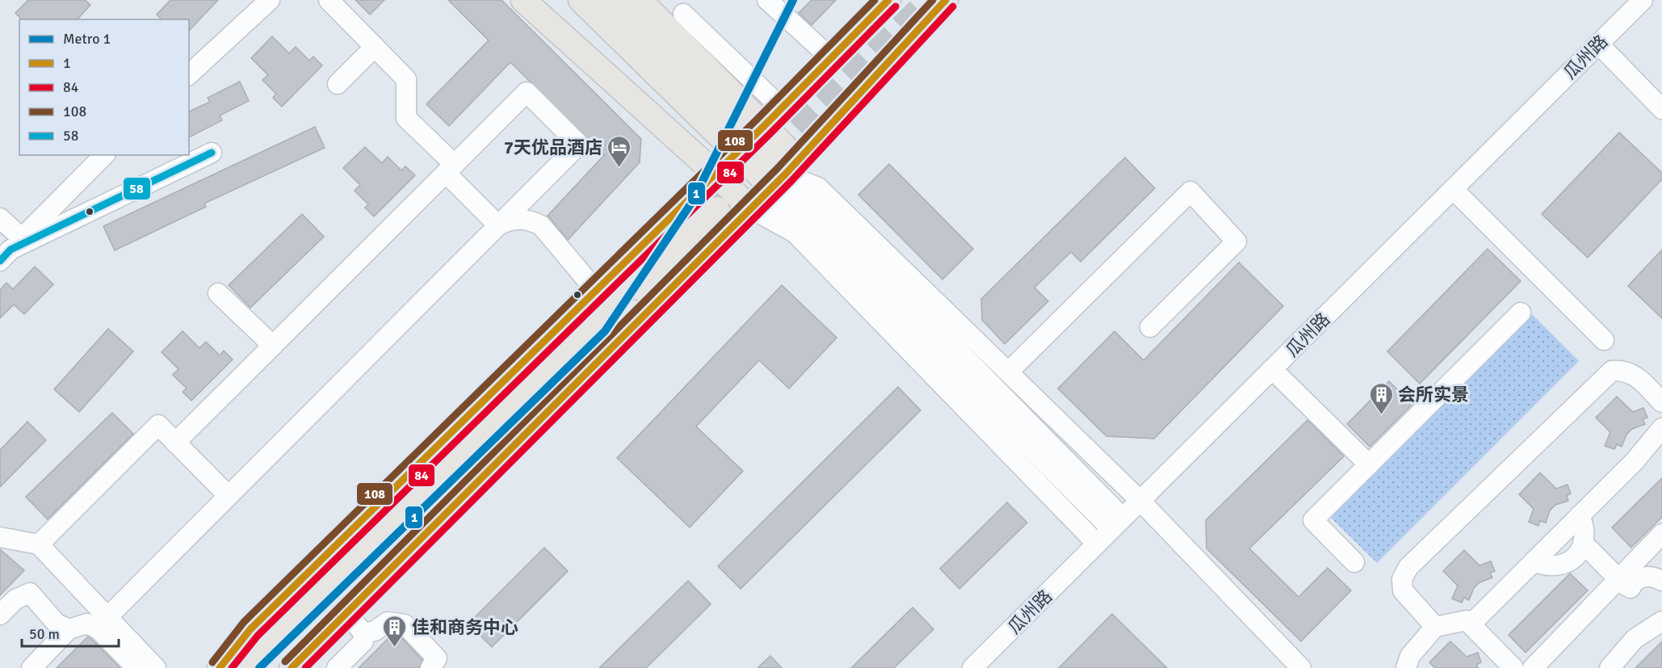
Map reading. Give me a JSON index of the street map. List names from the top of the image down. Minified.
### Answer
{"streets":{"street":["瓜州路"]},"places":{"hotel":["7天优品酒店"],"building":["会所实景","佳和商务中心"]},"lines":["metro line 1","transit line 1","transit line 108","transit line 84","transit line 58"],"legend":["Metro 1","1","84","108","58"],"scale_bar":"50 m"}
